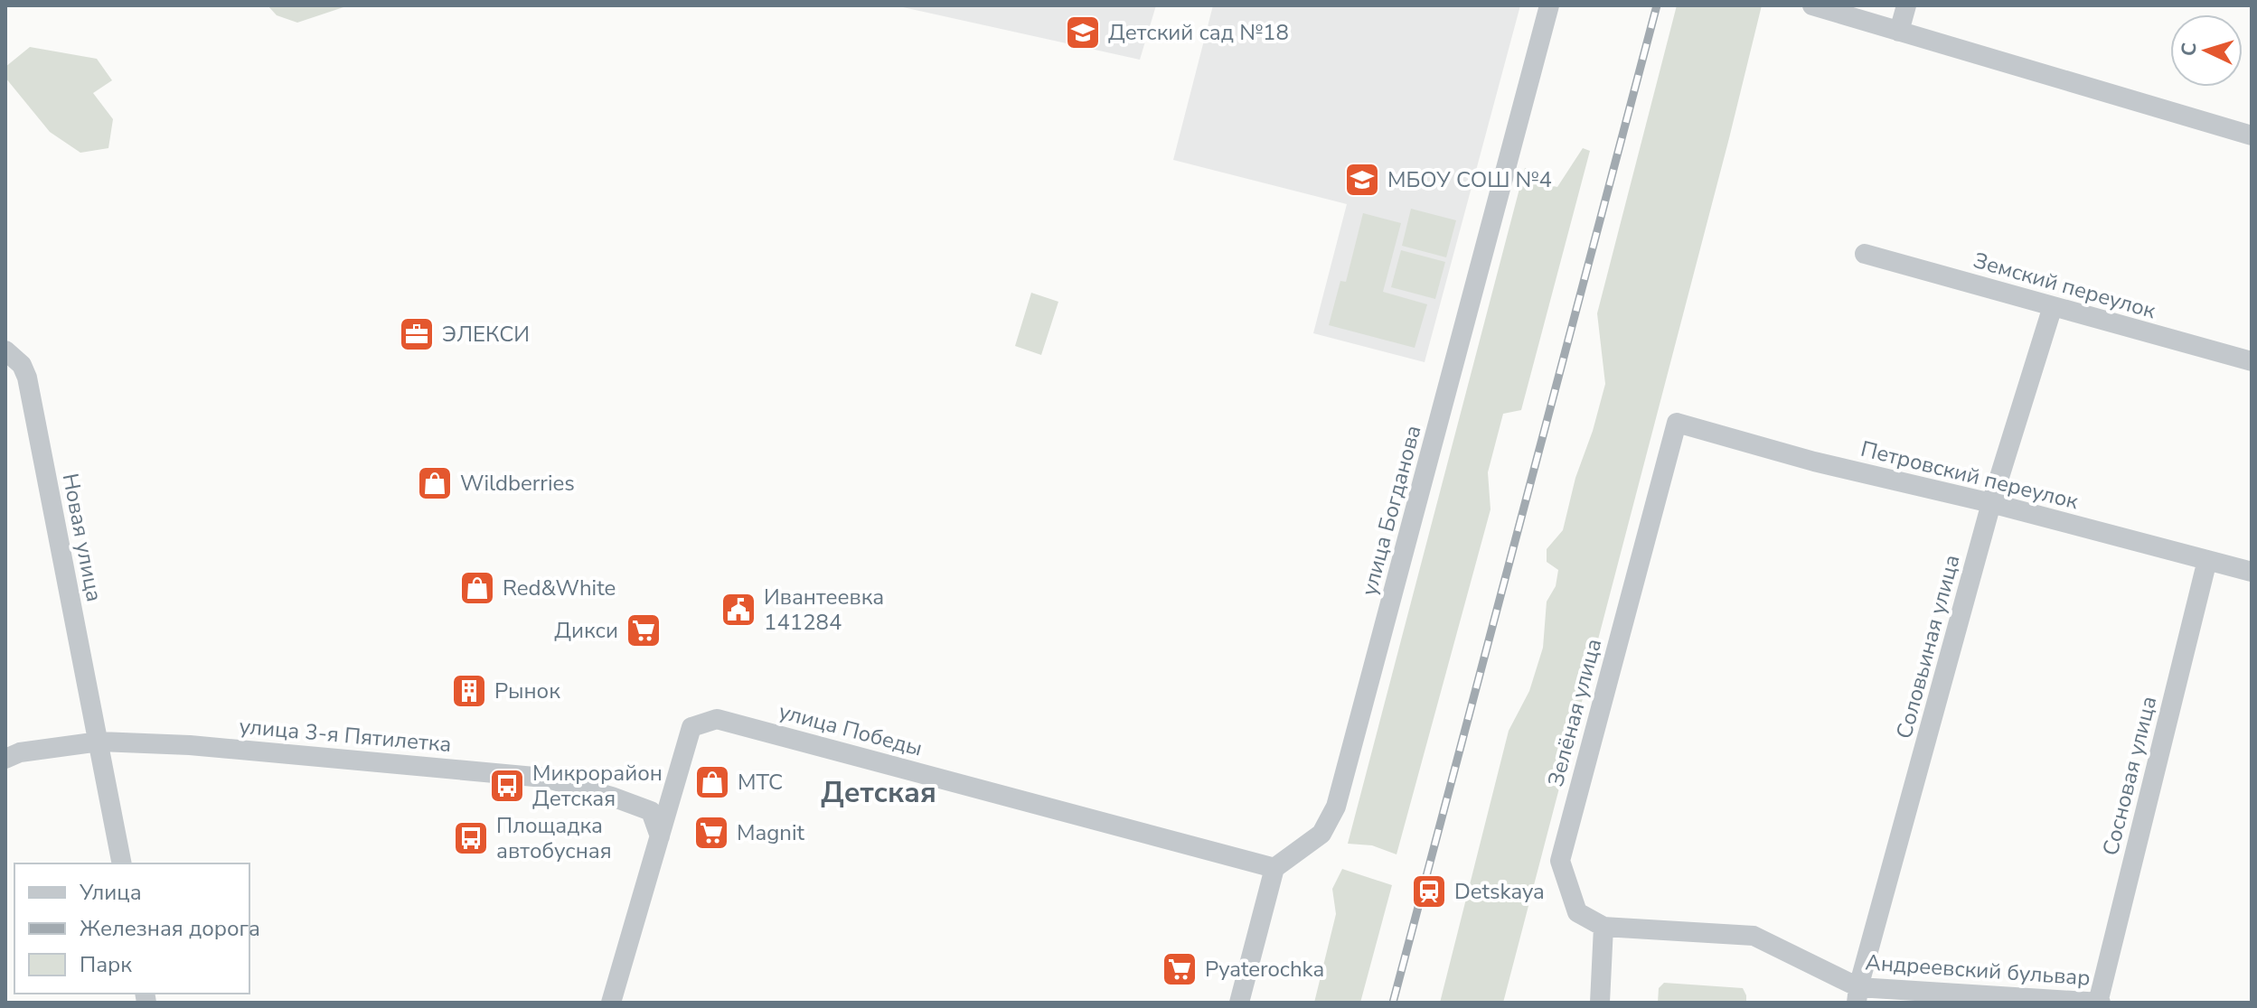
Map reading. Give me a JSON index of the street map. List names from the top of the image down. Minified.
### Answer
{"streets":{"street":["Земский переулок","Петровский переулок","улица Богданова","Новая улица","Соловьиная улица","Зелёная улица","улица Победы","улица 3-я Пятилетка","Сосновая улица","Андреевский бульвар"]},"crossings":[["Земский переулок","Соловьиная улица"],["Петровский переулок","Соловьиная улица"],["Петровский переулок","Зелёная улица"],["Петровский переулок","Сосновая улица"],["улица Богданова","улица Победы"],["Новая улица","улица 3-я Пятилетка"],["Соловьиная улица","Андреевский бульвар"],["Зелёная улица","Андреевский бульвар"],["улица Победы","улица 3-я Пятилетка"],["Сосновая улица","Андреевский бульвар"]],"districts":["Детская"],"places":{"school or university":["Детский сад №18","МБОУ СОШ №4"],"office":["ЭЛЕКСИ"],"shop":["Wildberries","Red&White","МТС"],"public building":["Ивантеевка 141284"],"supermarket":["Дикси","Magnit","Pyaterochka"],"building":["Рынок"],"bus stop":["Микрорайон Детская","Площадка автобусная"],"station":["Detskaya"]},"legend":["Улица","Железная дорога","Парк"],"north":"left"}
